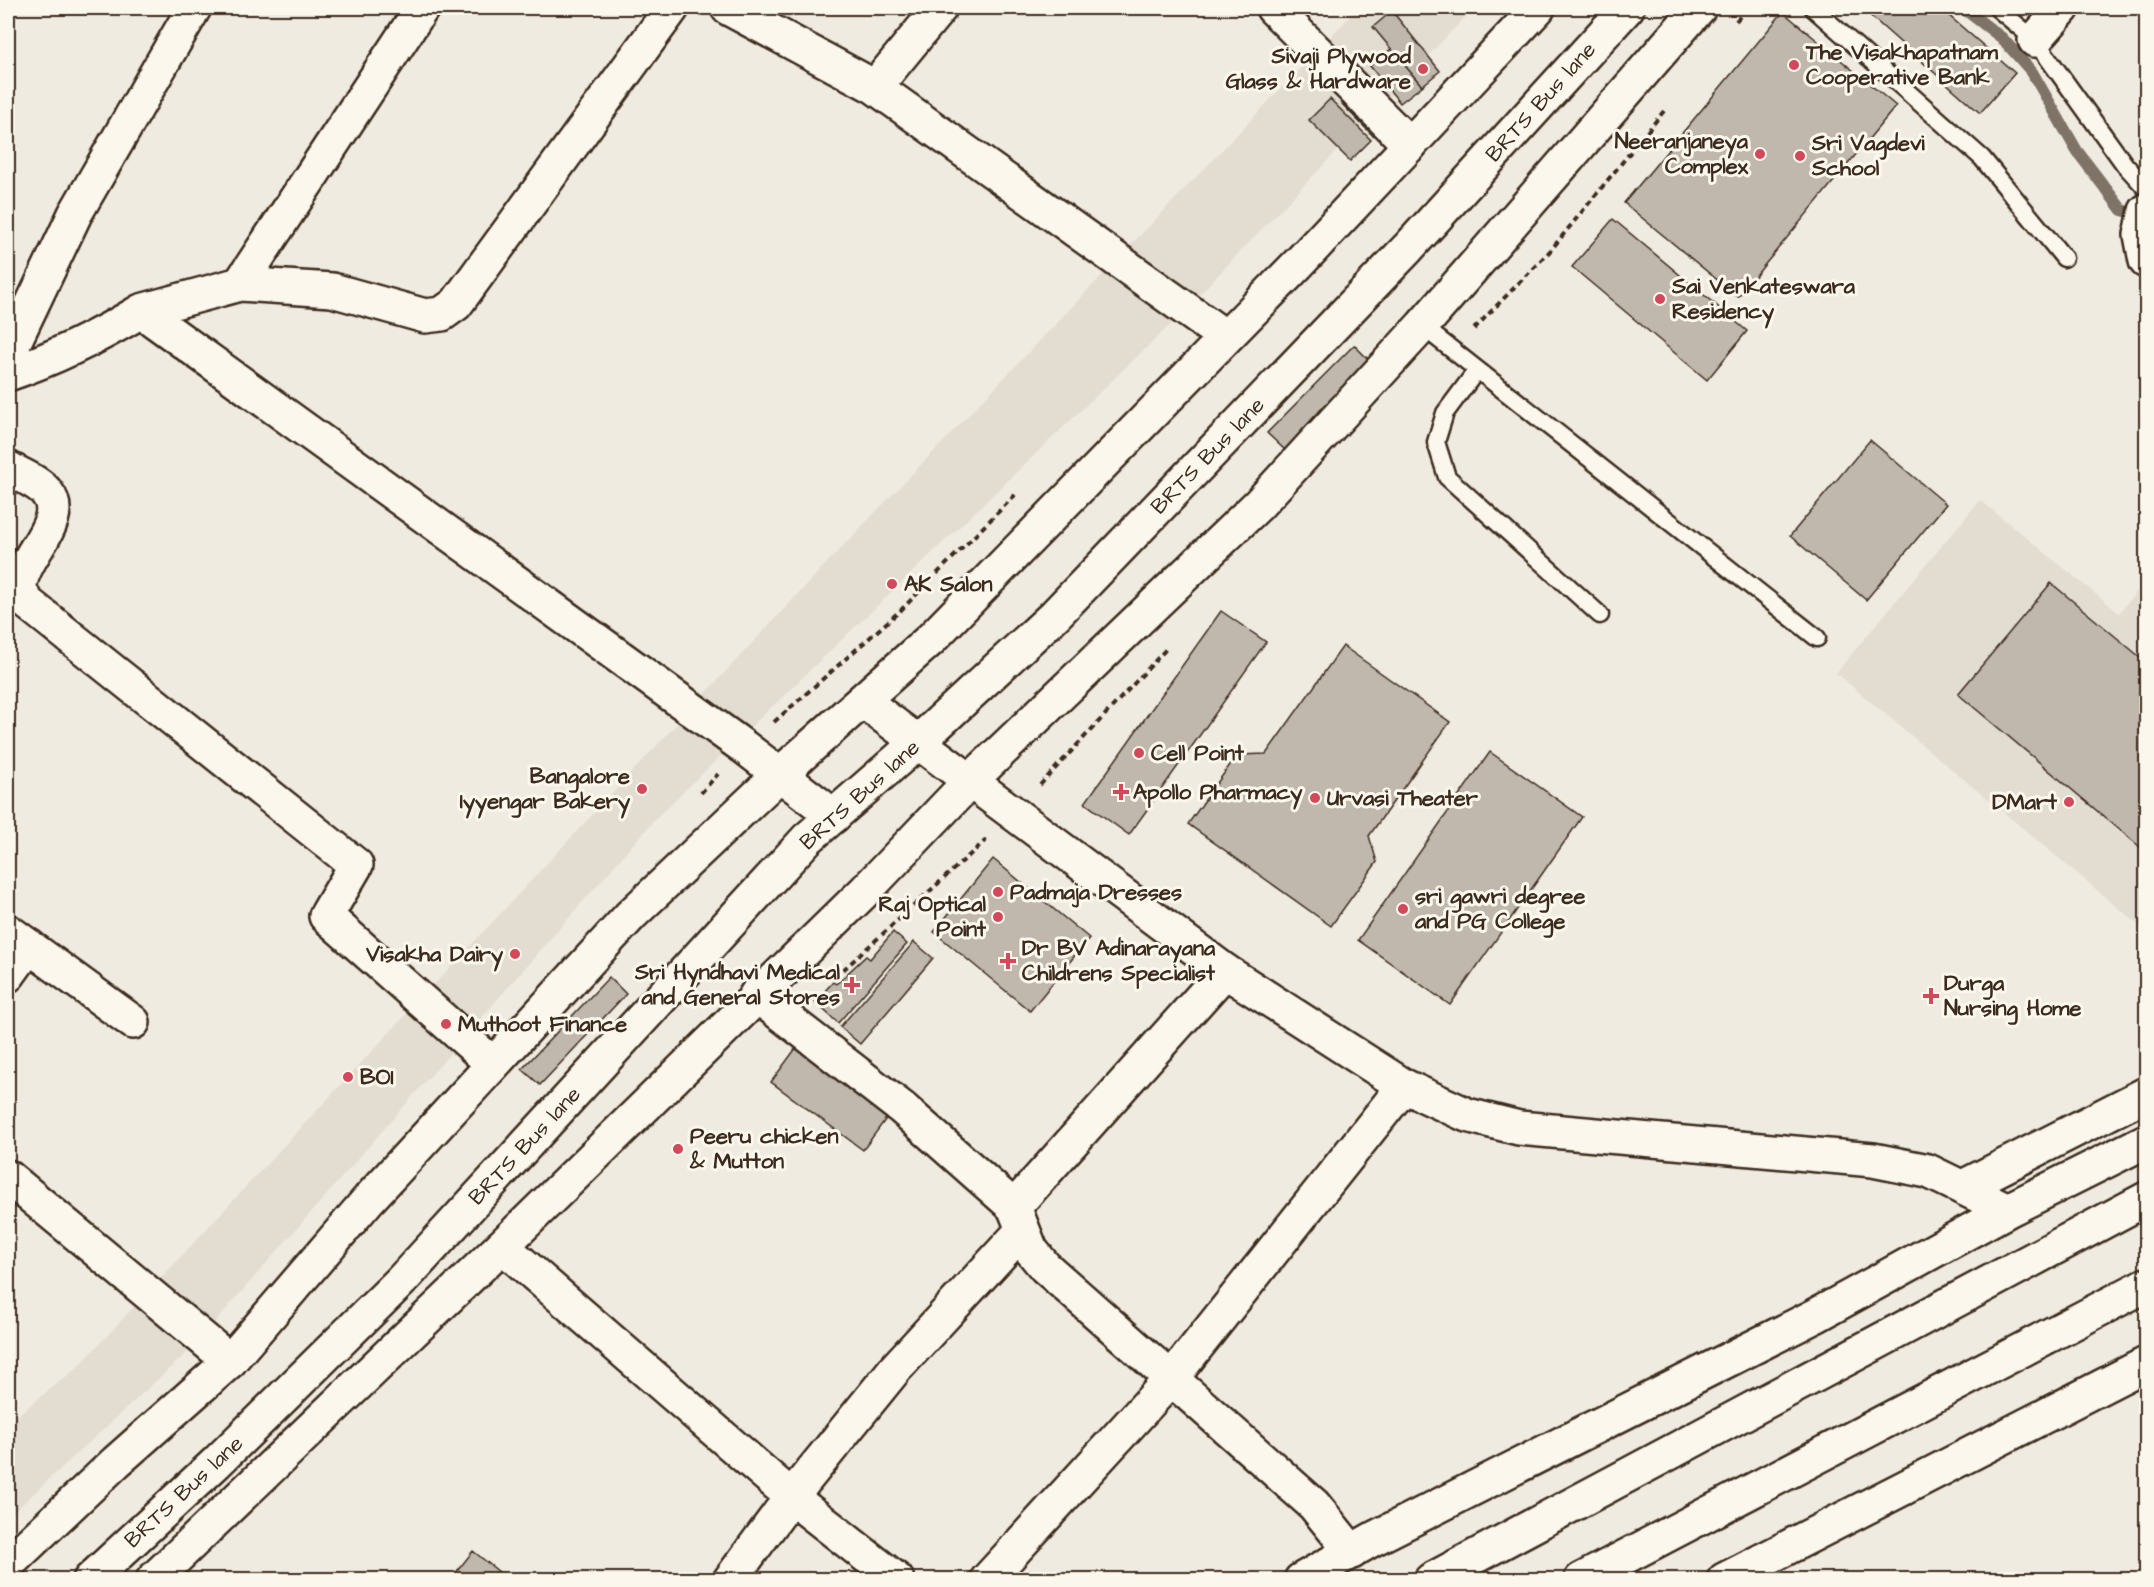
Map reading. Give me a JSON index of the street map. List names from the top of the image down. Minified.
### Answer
{"streets":{"street":["BRTS Bus lane"]},"places":{"other":["The Visakhapatnam Cooperative Bank","Sivaji Plywood Glass & Hardware","Neeranjaneya Complex","Sri Vagdevi School","Sai Venkateswara Residency","AK Salon","Cell Point","Bangalore Iyyengar Bakery","Urvasi Theater","DMart","Padmaja Dresses","sri gawri degree and PG College","Raj Optical Point","Visakha Dairy","Muthoot Finance","BOI","Peeru chicken & Mutton"],"health":["Apollo Pharmacy","Dr BV Adinarayana Childrens Specialist","Sri Hyndhavi Medical and General Stores","Durga Nursing Home"]}}
